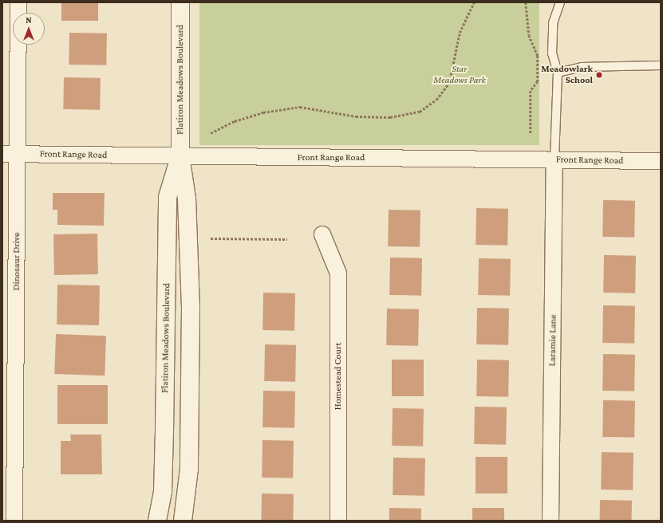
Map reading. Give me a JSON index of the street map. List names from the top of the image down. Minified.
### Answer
{"streets":{"street":["Flatiron Meadows Boulevard","Front Range Road","Dinosaur Drive","Laramie Lane","Homestead Court"]},"crossings":[["Flatiron Meadows Boulevard","Front Range Road"],["Front Range Road","Dinosaur Drive"],["Front Range Road","Laramie Lane"]],"parks":["Star Meadows Park"],"places":["Meadowlark School"],"north":"top"}
